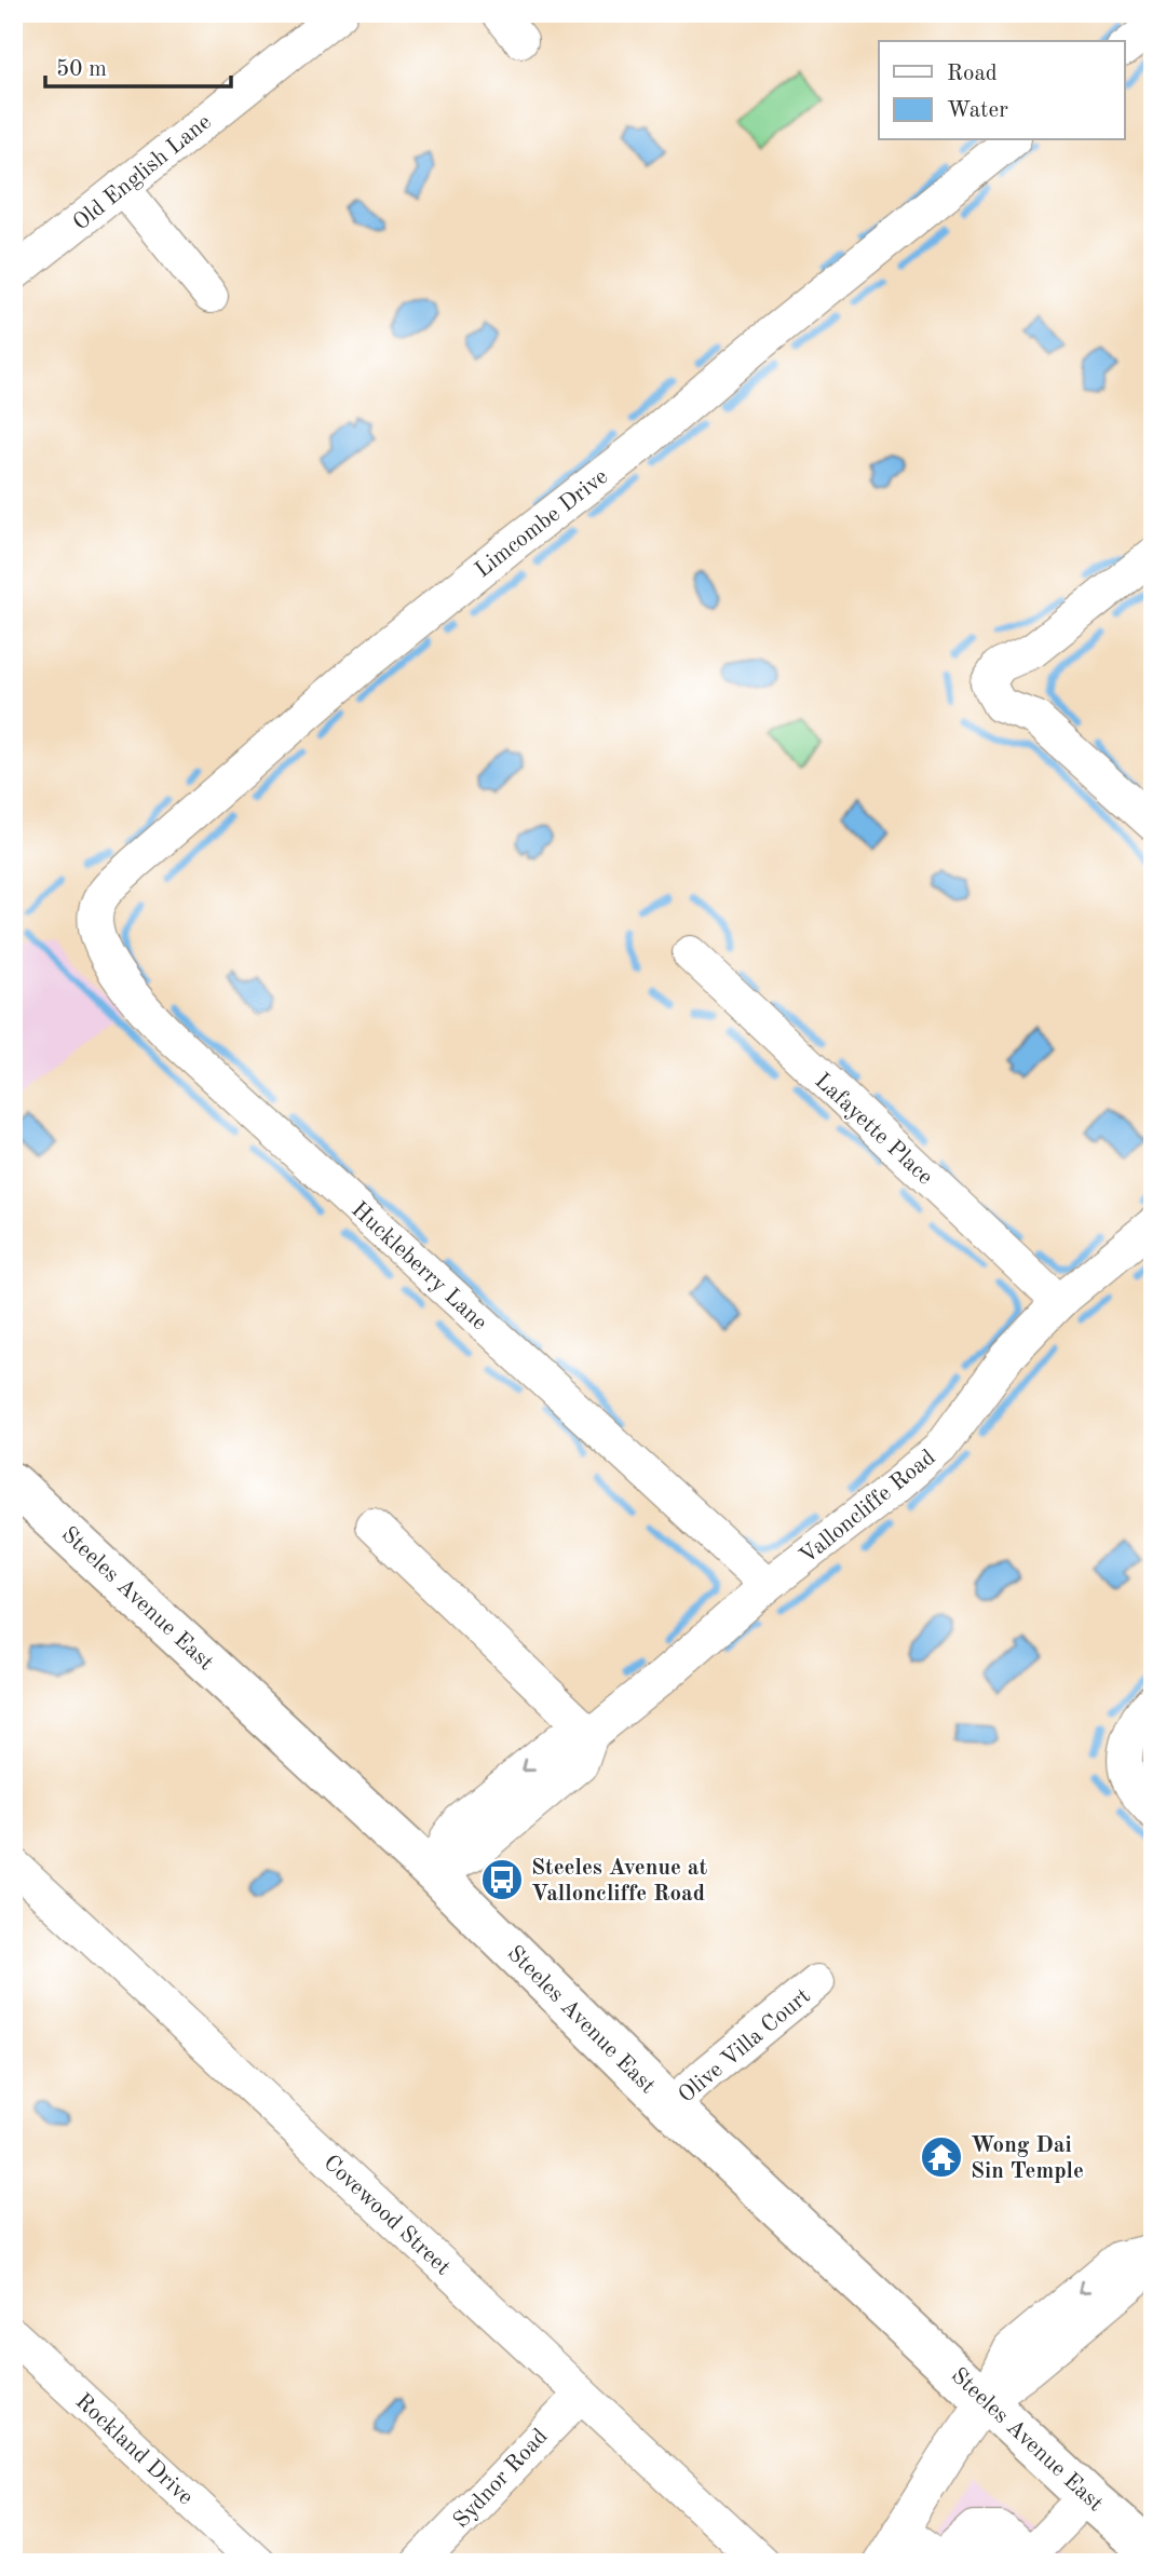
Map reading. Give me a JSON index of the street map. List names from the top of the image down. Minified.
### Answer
{"streets":{"main road":["Steeles Avenue East"],"street":["Old English Lane","Limcombe Drive","Lafayette Place","Huckleberry Lane","Valloncliffe Road","Olive Villa Court","Covewood Street","Rockland Drive","Sydnor Road"]},"crossings":[["Limcombe Drive","Huckleberry Lane"],["Lafayette Place","Valloncliffe Road"],["Huckleberry Lane","Valloncliffe Road"],["Valloncliffe Road","Steeles Avenue East"],["Steeles Avenue East","Olive Villa Court"],["Covewood Street","Sydnor Road"]],"places":{"bus stop":["Steeles Avenue at Valloncliffe Road"],"temple":["Wong Dai Sin Temple"]},"legend":["Road","Water"],"scale_bar":"50 m"}
